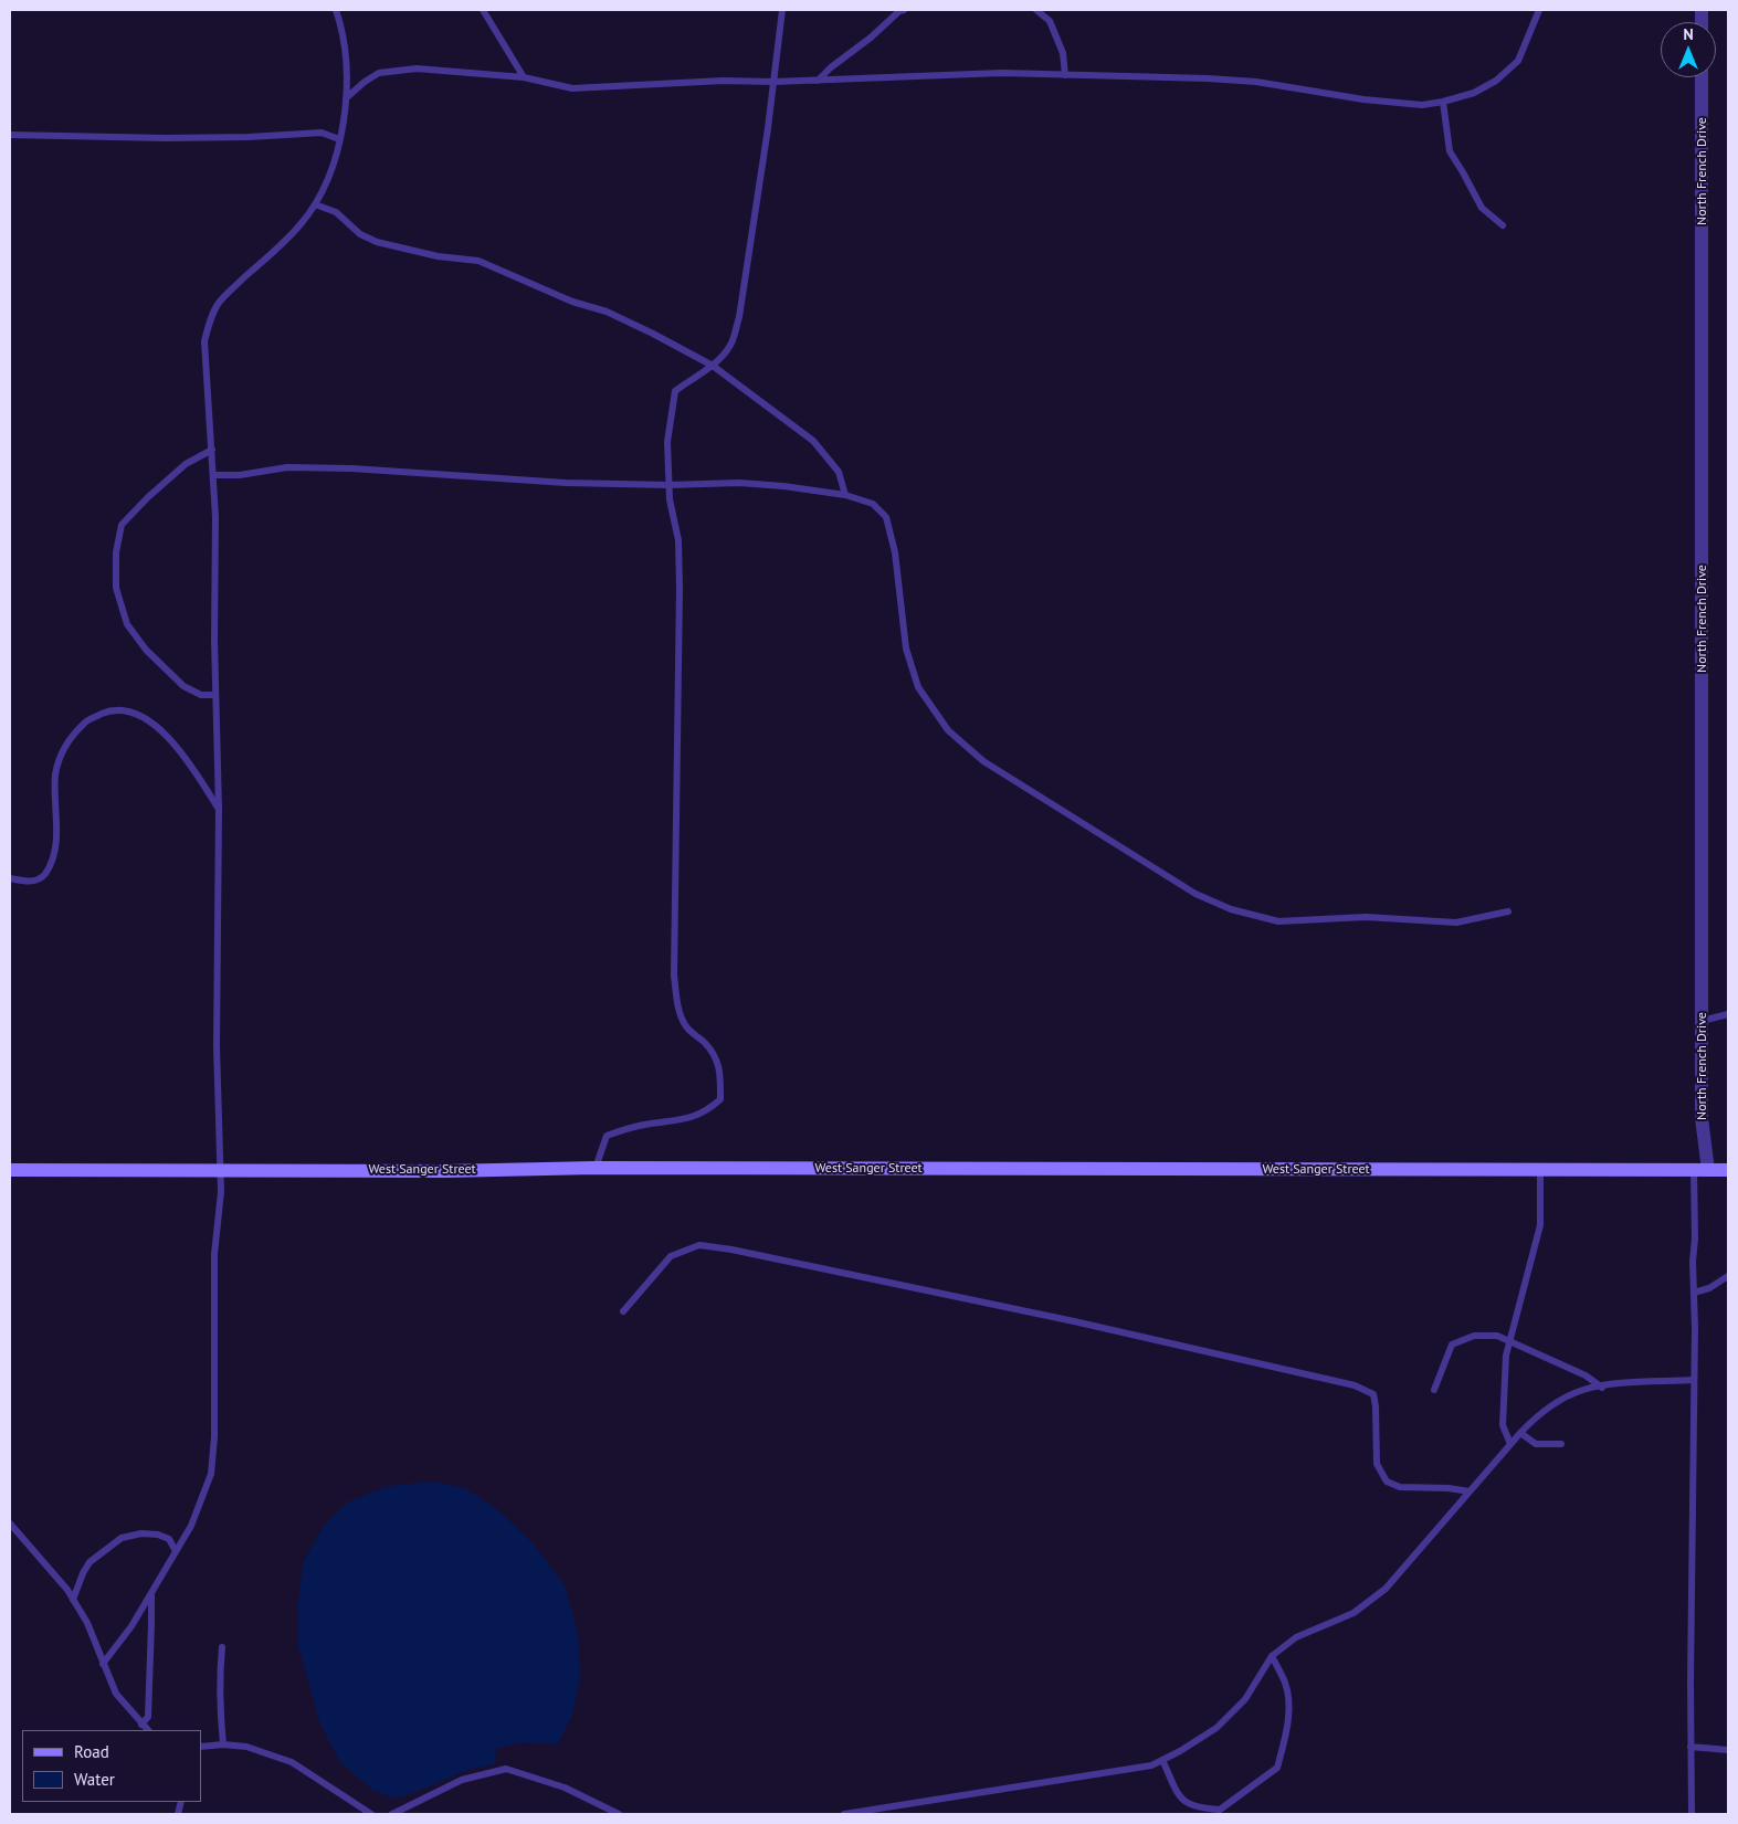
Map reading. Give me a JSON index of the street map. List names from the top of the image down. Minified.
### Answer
{"streets":{"main road":["West Sanger Street"],"street":["North French Drive"]},"crossings":[["North French Drive","West Sanger Street"]],"legend":["Road","Water"],"north":"top"}
